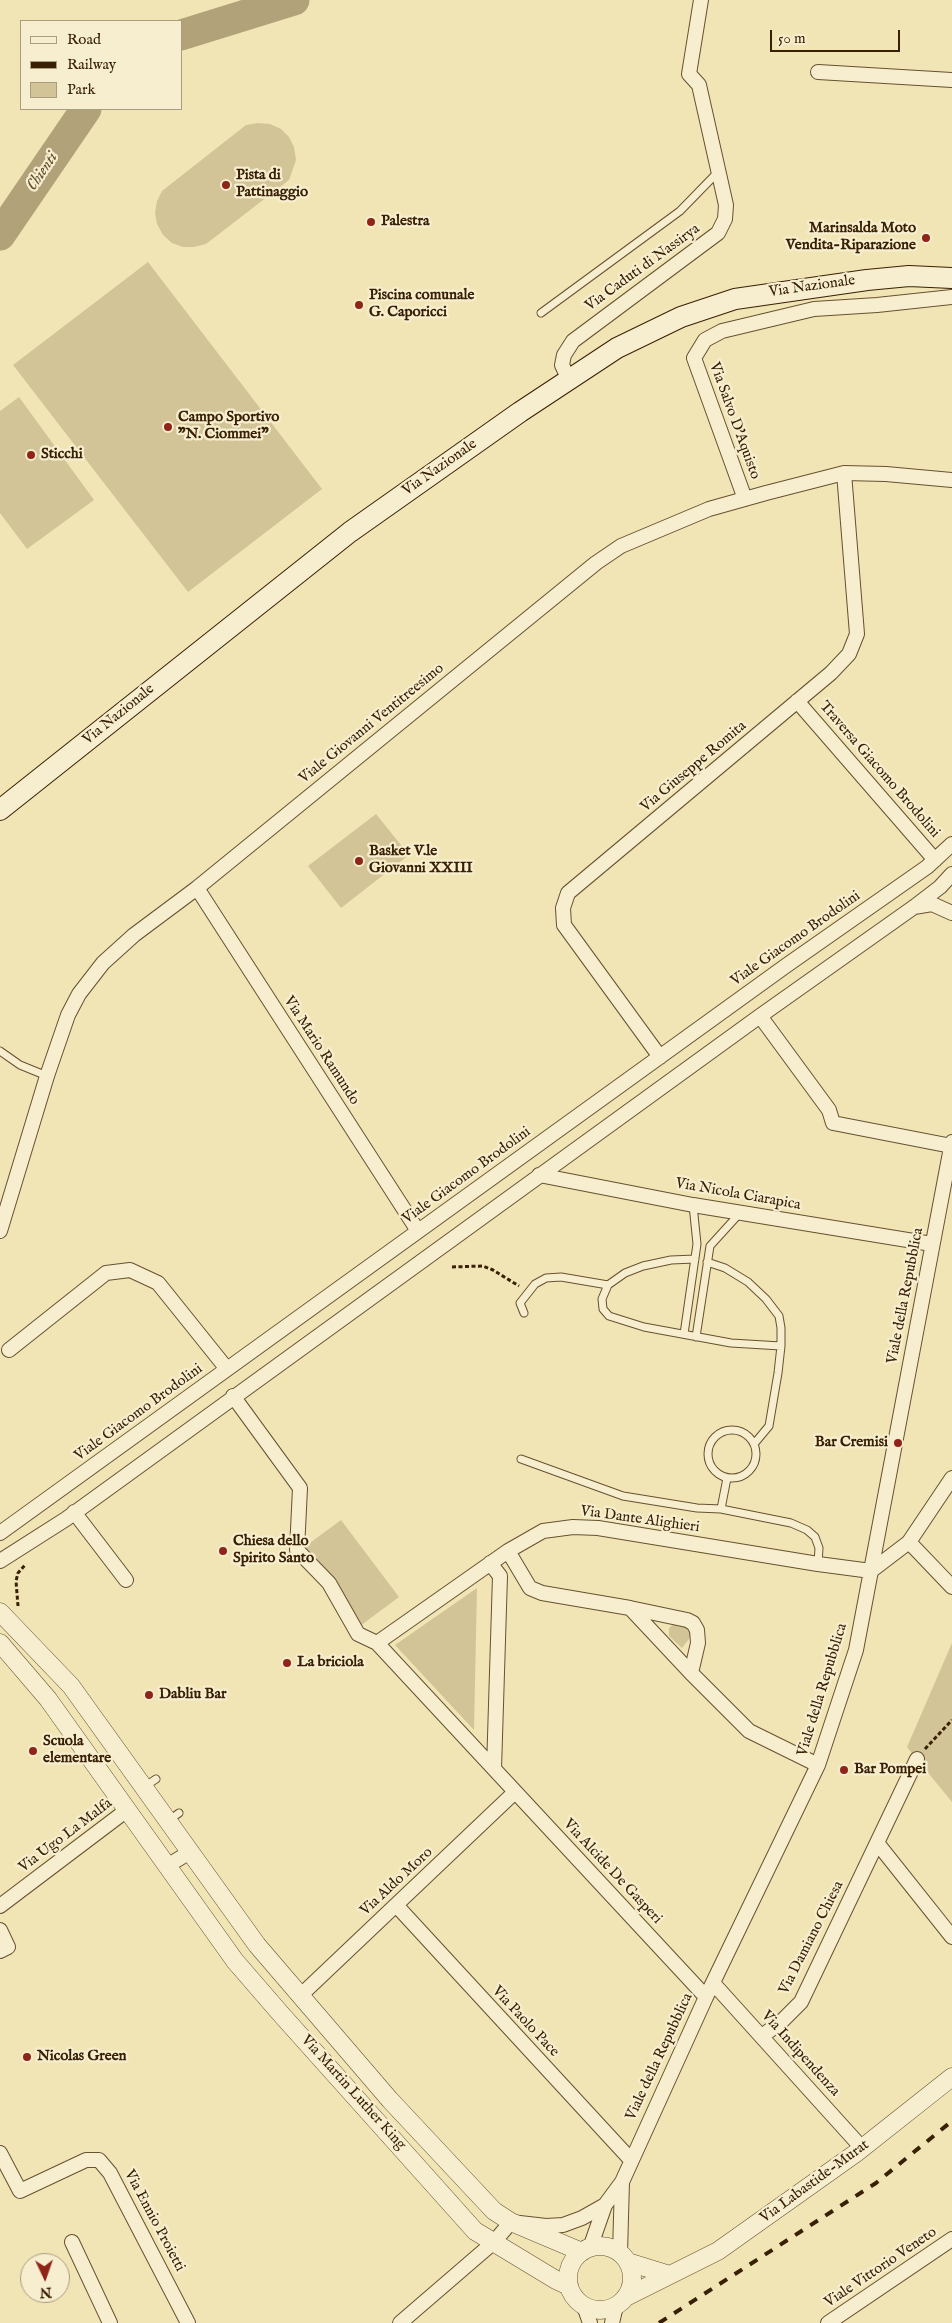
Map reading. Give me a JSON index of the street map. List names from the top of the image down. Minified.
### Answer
{"streets":{"main road":["Via Nazionale"],"street":["Via Caduti di Nassirya","Via Salvo D'Aquisto","Viale Giovanni Ventitreesimo","Via Giuseppe Romita","Traversa Giacomo Brodolini","Viale Giacomo Brodolini","Via Mario Ramundo","Via Nicola Ciarapica","Viale della Repubblica","Via Dante Alighieri","Via Ugo La Malfa","Via Alcide De Gasperi","Via Aldo Moro","Via Damiano Chiesa","Via Paolo Pace","Via Indipendenza","Via Martin Luther King","Via Labastide-Murat","Via Ennio Proietti","Viale Vittorio Veneto"]},"crossings":[["Via Caduti di Nassirya","Via Nazionale"],["Via Nazionale","Via Salvo D'Aquisto"],["Via Salvo D'Aquisto","Viale Giovanni Ventitreesimo"],["Viale Giovanni Ventitreesimo","Via Giuseppe Romita"],["Viale Giovanni Ventitreesimo","Via Mario Ramundo"],["Via Giuseppe Romita","Traversa Giacomo Brodolini"],["Via Giuseppe Romita","Viale Giacomo Brodolini"],["Traversa Giacomo Brodolini","Viale Giacomo Brodolini"],["Viale Giacomo Brodolini","Via Mario Ramundo"],["Via Nicola Ciarapica","Viale della Repubblica"],["Viale della Repubblica","Via Dante Alighieri"],["Viale della Repubblica","Via Alcide De Gasperi"],["Viale della Repubblica","Via Paolo Pace"],["Viale della Repubblica","Via Indipendenza"],["Viale della Repubblica","Via Martin Luther King"],["Viale della Repubblica","Via Labastide-Murat"],["Via Dante Alighieri","Via Alcide De Gasperi"],["Via Ugo La Malfa","Via Martin Luther King"],["Via Alcide De Gasperi","Via Aldo Moro"],["Via Aldo Moro","Via Paolo Pace"],["Via Aldo Moro","Via Martin Luther King"],["Via Damiano Chiesa","Via Indipendenza"],["Via Indipendenza","Via Labastide-Murat"],["Via Martin Luther King","Via Labastide-Murat"]],"water":["Chienti"],"places":["Pista di Pattinaggio","Palestra","Marinsalda Moto Vendita-Riparazione","Piscina comunale G. Caporicci","Campo Sportivo \"N. Ciommei\"","Sticchi","Basket V.le Giovanni XXIII","Bar Cremisi","Chiesa dello Spirito Santo","La briciola","Dabliu Bar","Scuola elementare","Bar Pompei","Nicolas Green"],"legend":["Road","Railway","Park"],"scale_bar":"50 m","north":"bottom"}
